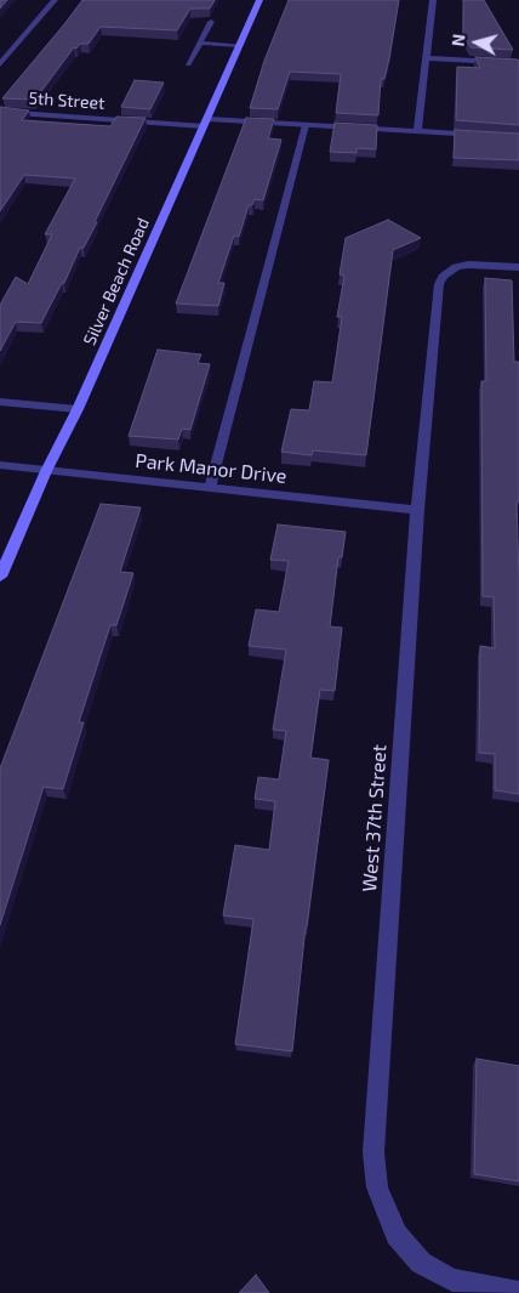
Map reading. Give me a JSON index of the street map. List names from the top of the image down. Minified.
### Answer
{"streets":{"street":["5th Street","Silver Beach Road","Park Manor Drive","West 37th Street"]},"crossings":[["5th Street","Silver Beach Road"],["Silver Beach Road","Park Manor Drive"],["Park Manor Drive","West 37th Street"]],"north":"left"}
